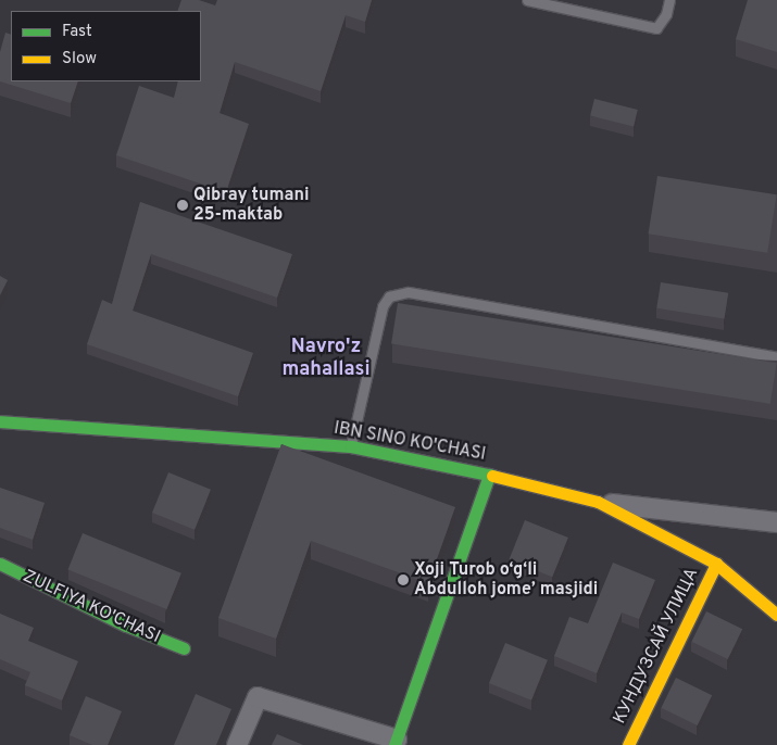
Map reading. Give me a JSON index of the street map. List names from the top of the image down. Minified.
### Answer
{"streets":{"street":["IBN SINO KO'CHASI","ZULFIYA KO'CHASI","КУНДУЗСАЙ УЛИЦА"]},"crossings":[["IBN SINO KO'CHASI","КУНДУЗСАЙ УЛИЦА"]],"districts":["Navro'z mahallasi"],"places":["Qibray tumani 25-maktab","Xoji Turob o‘g‘li Abdulloh jome’ masjidi"],"legend":["Fast","Slow"]}
